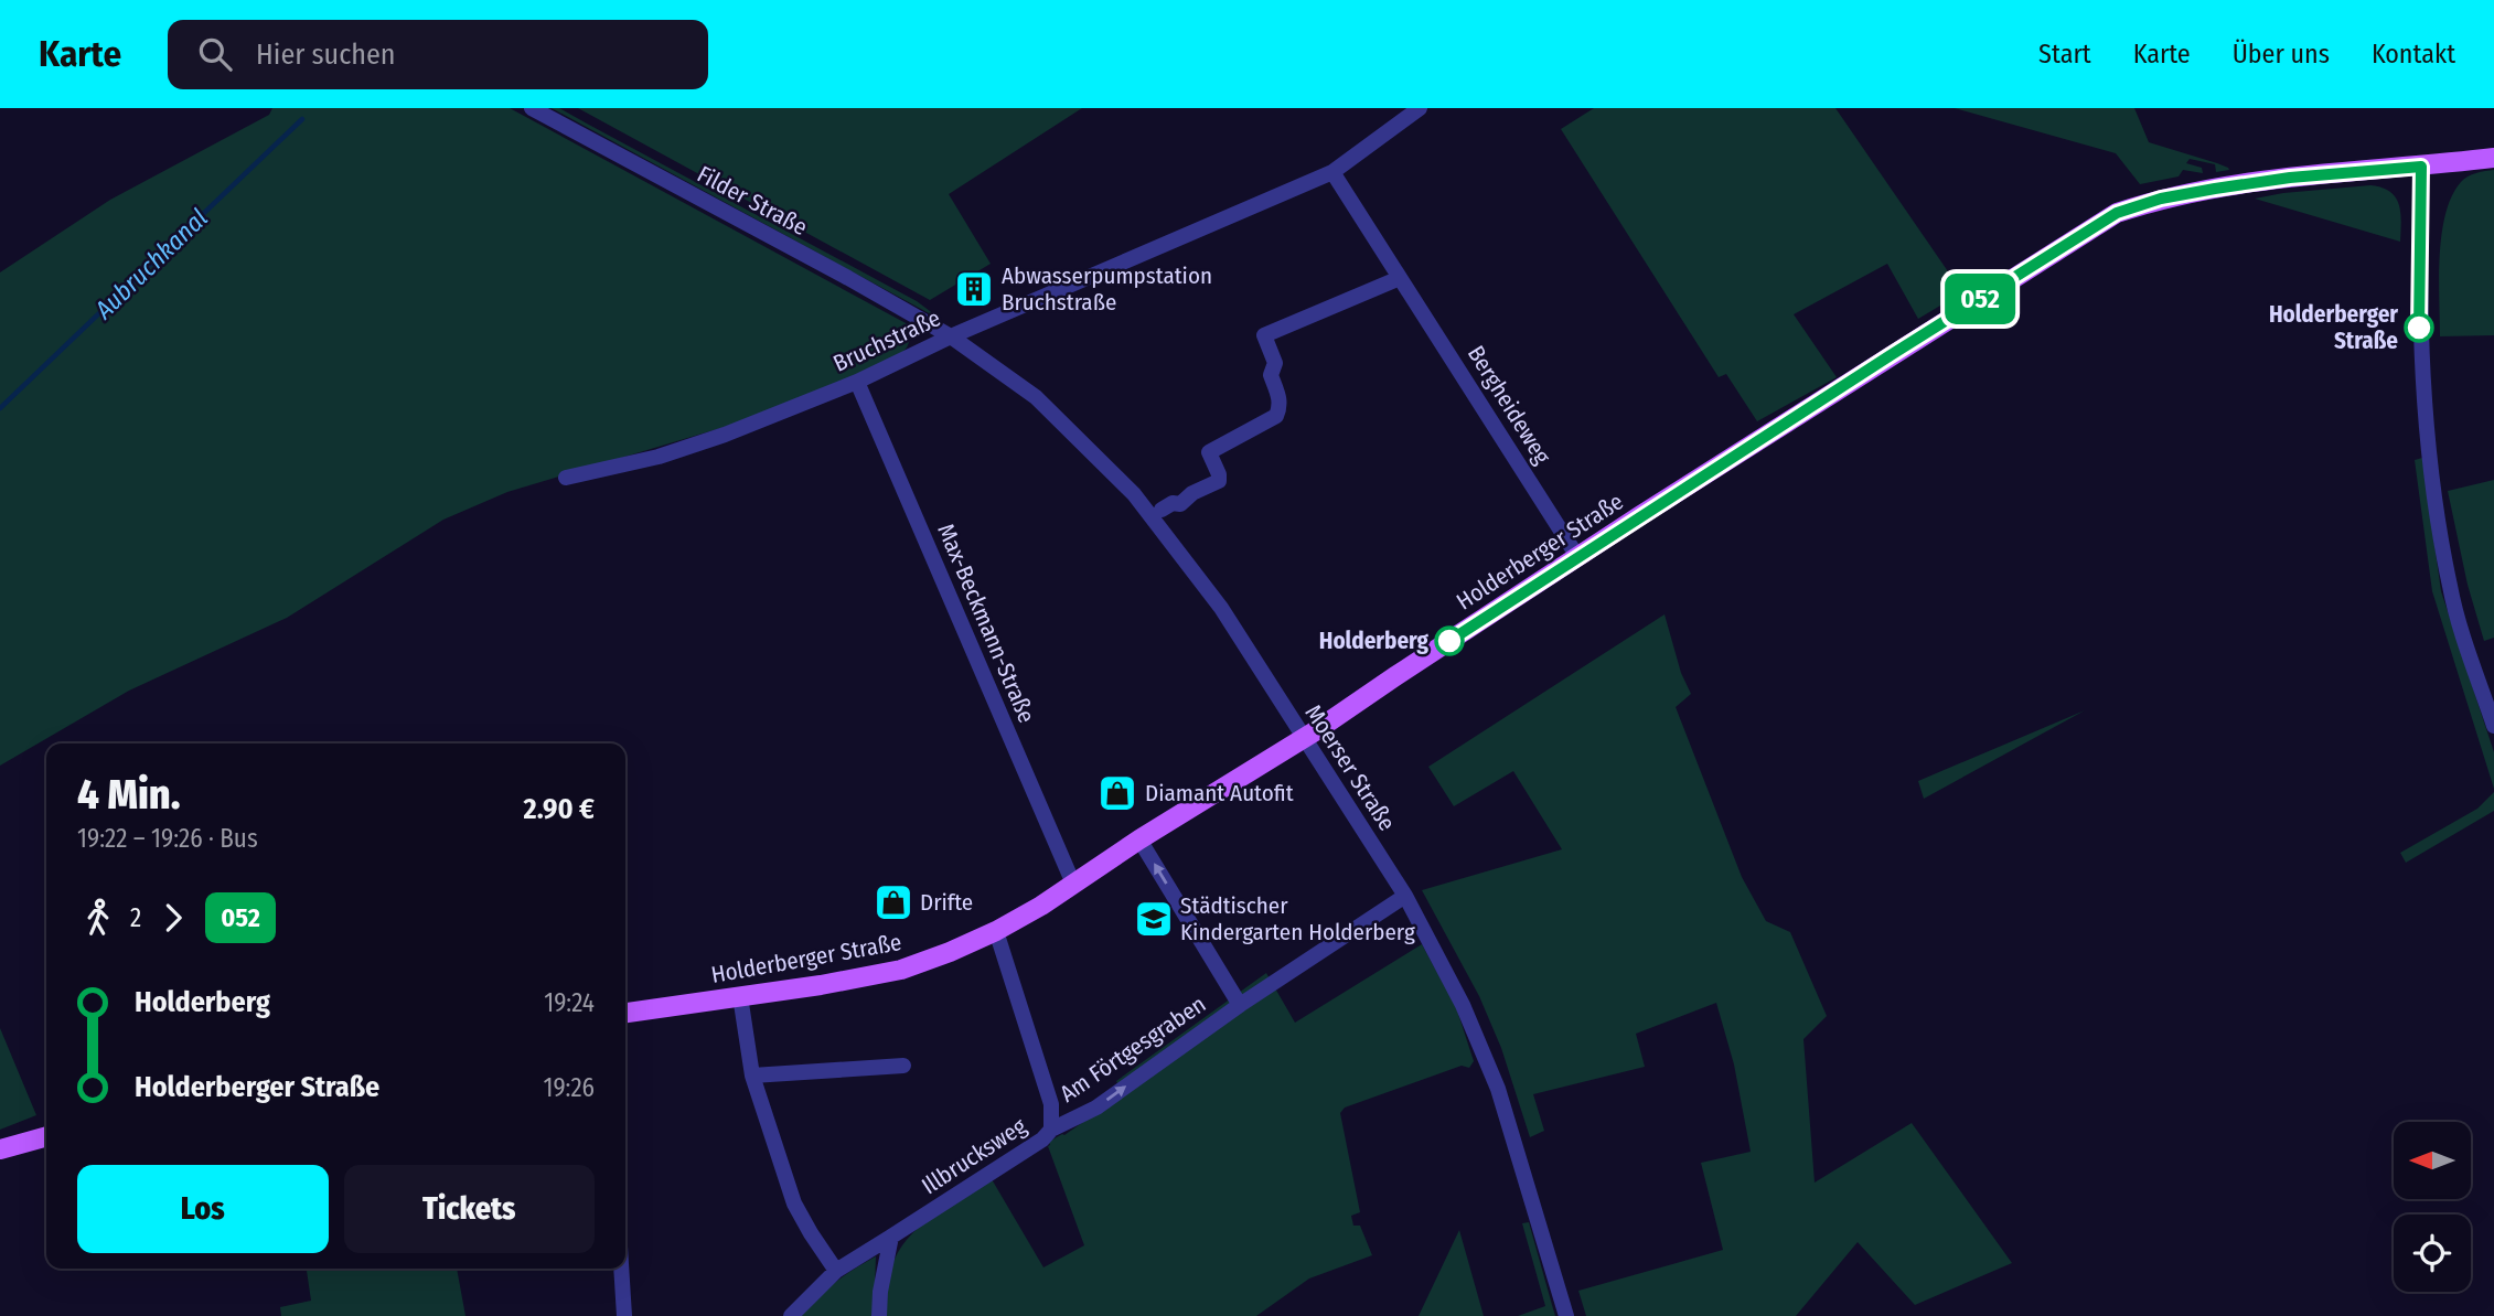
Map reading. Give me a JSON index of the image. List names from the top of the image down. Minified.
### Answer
{"streets":{"main road":["Holderberger Straße"],"street":["Filder Straße","Bruchstraße","Bergheideweg","Max-Beckmann-Straße","Moerser Straße","Am Förtgesgraben","Illbrucksweg"]},"crossings":[["Filder Straße","Bruchstraße"],["Filder Straße","Moerser Straße"],["Bruchstraße","Bergheideweg"],["Bruchstraße","Max-Beckmann-Straße"],["Bruchstraße","Moerser Straße"],["Bergheideweg","Holderberger Straße"],["Holderberger Straße","Max-Beckmann-Straße"],["Holderberger Straße","Moerser Straße"],["Holderberger Straße","Am Förtgesgraben"],["Holderberger Straße","Illbrucksweg"],["Moerser Straße","Am Förtgesgraben"],["Am Förtgesgraben","Illbrucksweg"]],"water":["Aubruchkanal"],"places":{"building":["Abwasserpumpstation Bruchstraße"],"other":["Holderberger Straße","Holderberg"],"shop":["Diamant Autofit","Drifte"],"school or university":["Städtischer Kindergarten Holderberg"]},"lines":["bus line 052"],"north":"left","page":{"header":"Karte","search":"Hier suchen","nav":["Start","Karte","Über uns","Kontakt"],"on_map":"052","heading":["4 Min.","19:22 – 19:26 · Bus","2.90 €"],"legs":["2","052"],"list":[{"name":"Holderberg","value":"19:24"},{"name":"Holderberger Straße","value":"19:26"}],"buttons":["Los","Tickets"]}}
